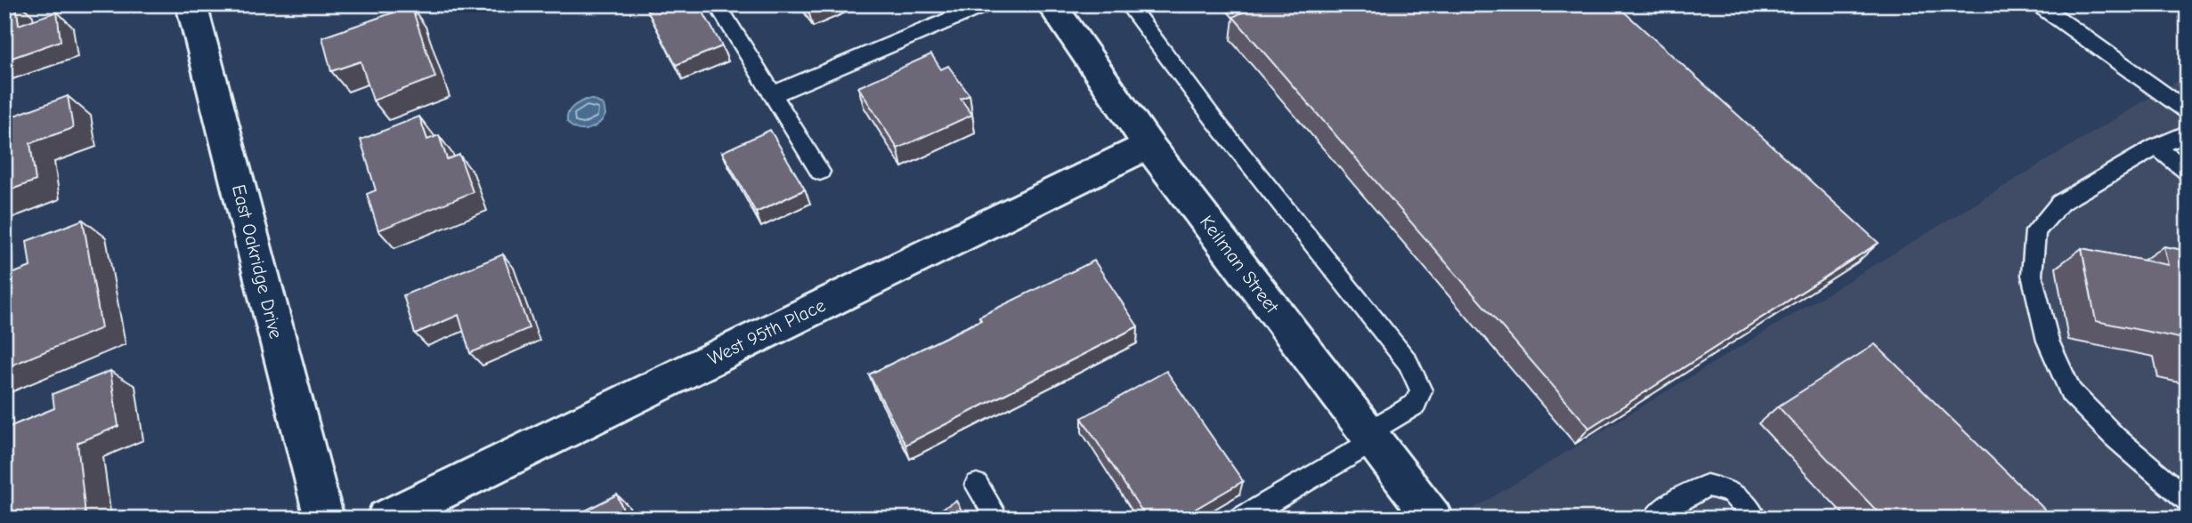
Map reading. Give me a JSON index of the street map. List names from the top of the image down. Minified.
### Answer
{"streets":{"street":["East Oakridge Drive","Keilman Street","West 95th Place"]},"crossings":[["Keilman Street","West 95th Place"]]}
